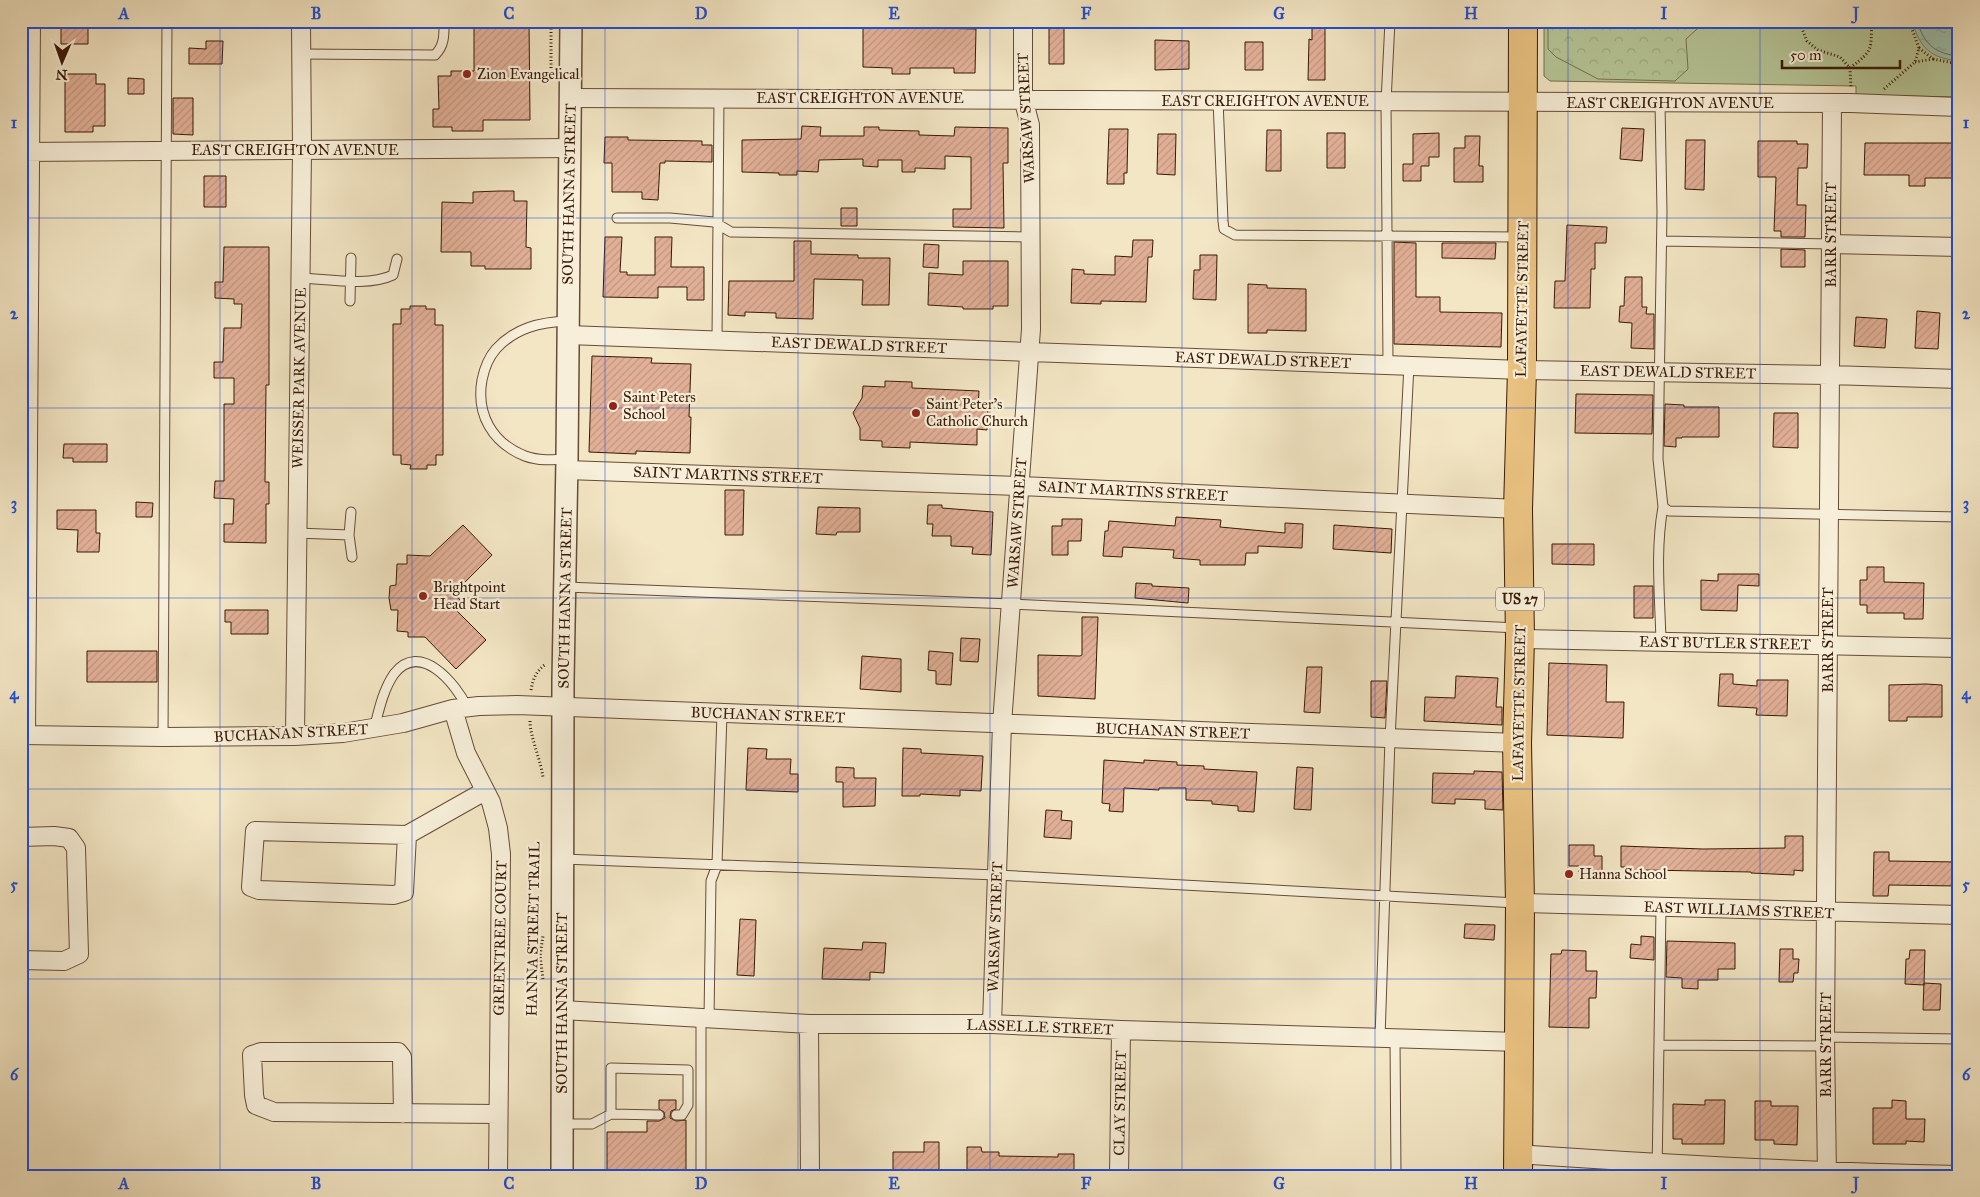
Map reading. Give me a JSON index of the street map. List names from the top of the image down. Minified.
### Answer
{"streets":{"highway":["LAFAYETTE STREET","US 27"],"street":["EAST CREIGHTON AVENUE","WARSAW STREET","SOUTH HANNA STREET","BARR STREET","EAST DEWALD STREET","WEISSER PARK AVENUE","SAINT MARTINS STREET","EAST BUTLER STREET","BUCHANAN STREET","EAST WILLIAMS STREET","GREENTREE COURT","LASSELLE STREET","CLAY STREET"],"path":["HANNA STREET TRAIL"]},"crossings":[["EAST CREIGHTON AVENUE","WARSAW STREET"],["EAST CREIGHTON AVENUE","SOUTH HANNA STREET"],["EAST CREIGHTON AVENUE","BARR STREET"],["EAST CREIGHTON AVENUE","LAFAYETTE STREET"],["EAST CREIGHTON AVENUE","WEISSER PARK AVENUE"],["WARSAW STREET","EAST DEWALD STREET"],["WARSAW STREET","SAINT MARTINS STREET"],["WARSAW STREET","BUCHANAN STREET"],["WARSAW STREET","LASSELLE STREET"],["SOUTH HANNA STREET","EAST DEWALD STREET"],["SOUTH HANNA STREET","SAINT MARTINS STREET"],["SOUTH HANNA STREET","BUCHANAN STREET"],["SOUTH HANNA STREET","LASSELLE STREET"],["BARR STREET","EAST DEWALD STREET"],["BARR STREET","EAST BUTLER STREET"],["BARR STREET","EAST WILLIAMS STREET"],["LAFAYETTE STREET","EAST DEWALD STREET"],["LAFAYETTE STREET","SAINT MARTINS STREET"],["LAFAYETTE STREET","EAST BUTLER STREET"],["LAFAYETTE STREET","BUCHANAN STREET"],["LAFAYETTE STREET","EAST WILLIAMS STREET"],["LAFAYETTE STREET","LASSELLE STREET"],["WEISSER PARK AVENUE","BUCHANAN STREET"],["BUCHANAN STREET","GREENTREE COURT"],["LASSELLE STREET","CLAY STREET"]],"places":["Zion Evangelical","Saint Peters School","Saint Peter's Catholic Church","Brightpoint Head Start","Hanna School"],"scale_bar":"50 m","north":"bottom","grid":{"columns":["A","B","C","D","E","F","G","H","I","J"],"rows":["1","2","3","4","5","6"]}}
